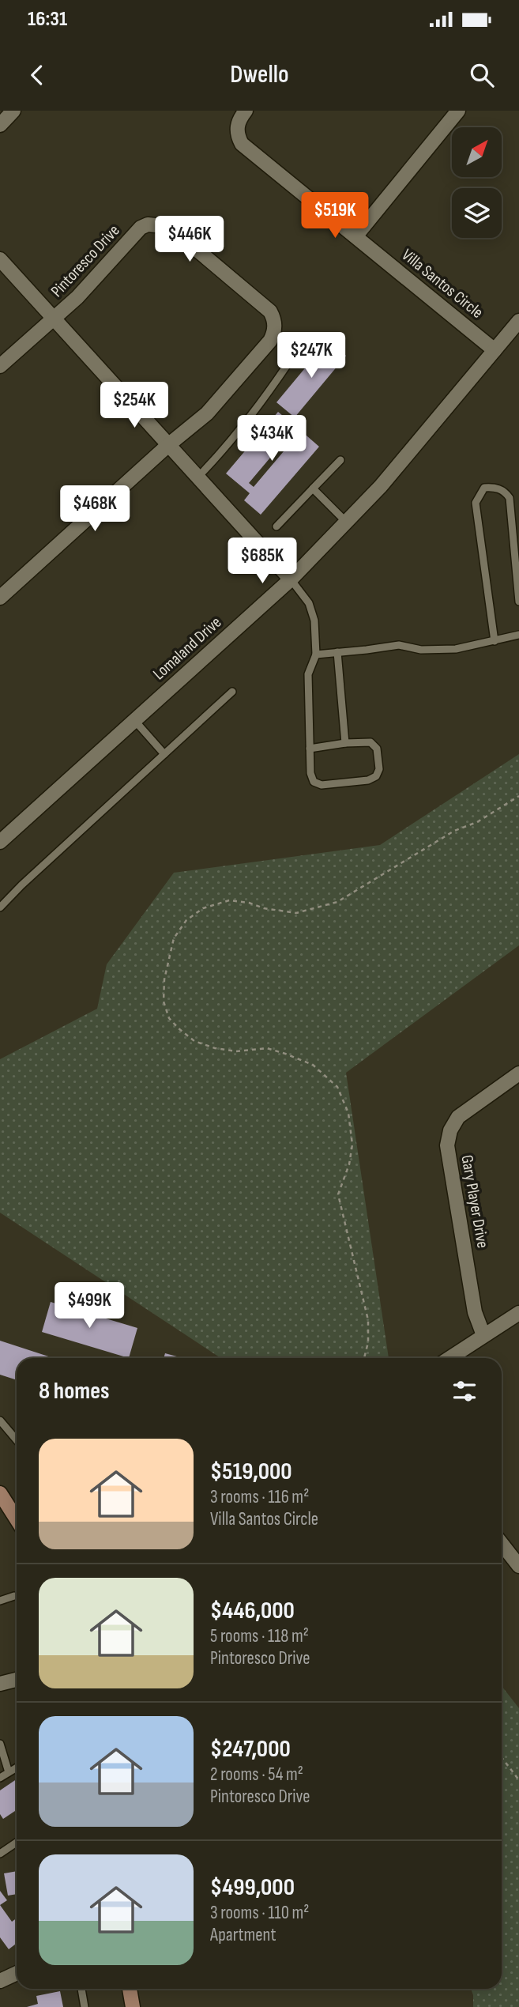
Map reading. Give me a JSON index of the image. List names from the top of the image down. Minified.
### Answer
{"streets":{"street":["Pintoresco Drive","Villa Santos Circle","Lomaland Drive","Gary Player Drive"]},"crossings":[["Villa Santos Circle","Lomaland Drive"]],"north":"top right","page":{"status":"16:31","header":"Dwello","price":["$519K","$446K","$247K","$254K","$434K","$468K","$685K","$499K"],"heading":"8 homes","list":[{"name":"$519,000","note":"3 rooms · 116 m² · Villa Santos Circle"},{"name":"$446,000","note":"5 rooms · 118 m² · Pintoresco Drive"},{"name":"$247,000","note":"2 rooms · 54 m² · Pintoresco Drive"},{"name":"$499,000","note":"3 rooms · 110 m² · Apartment"}]}}
